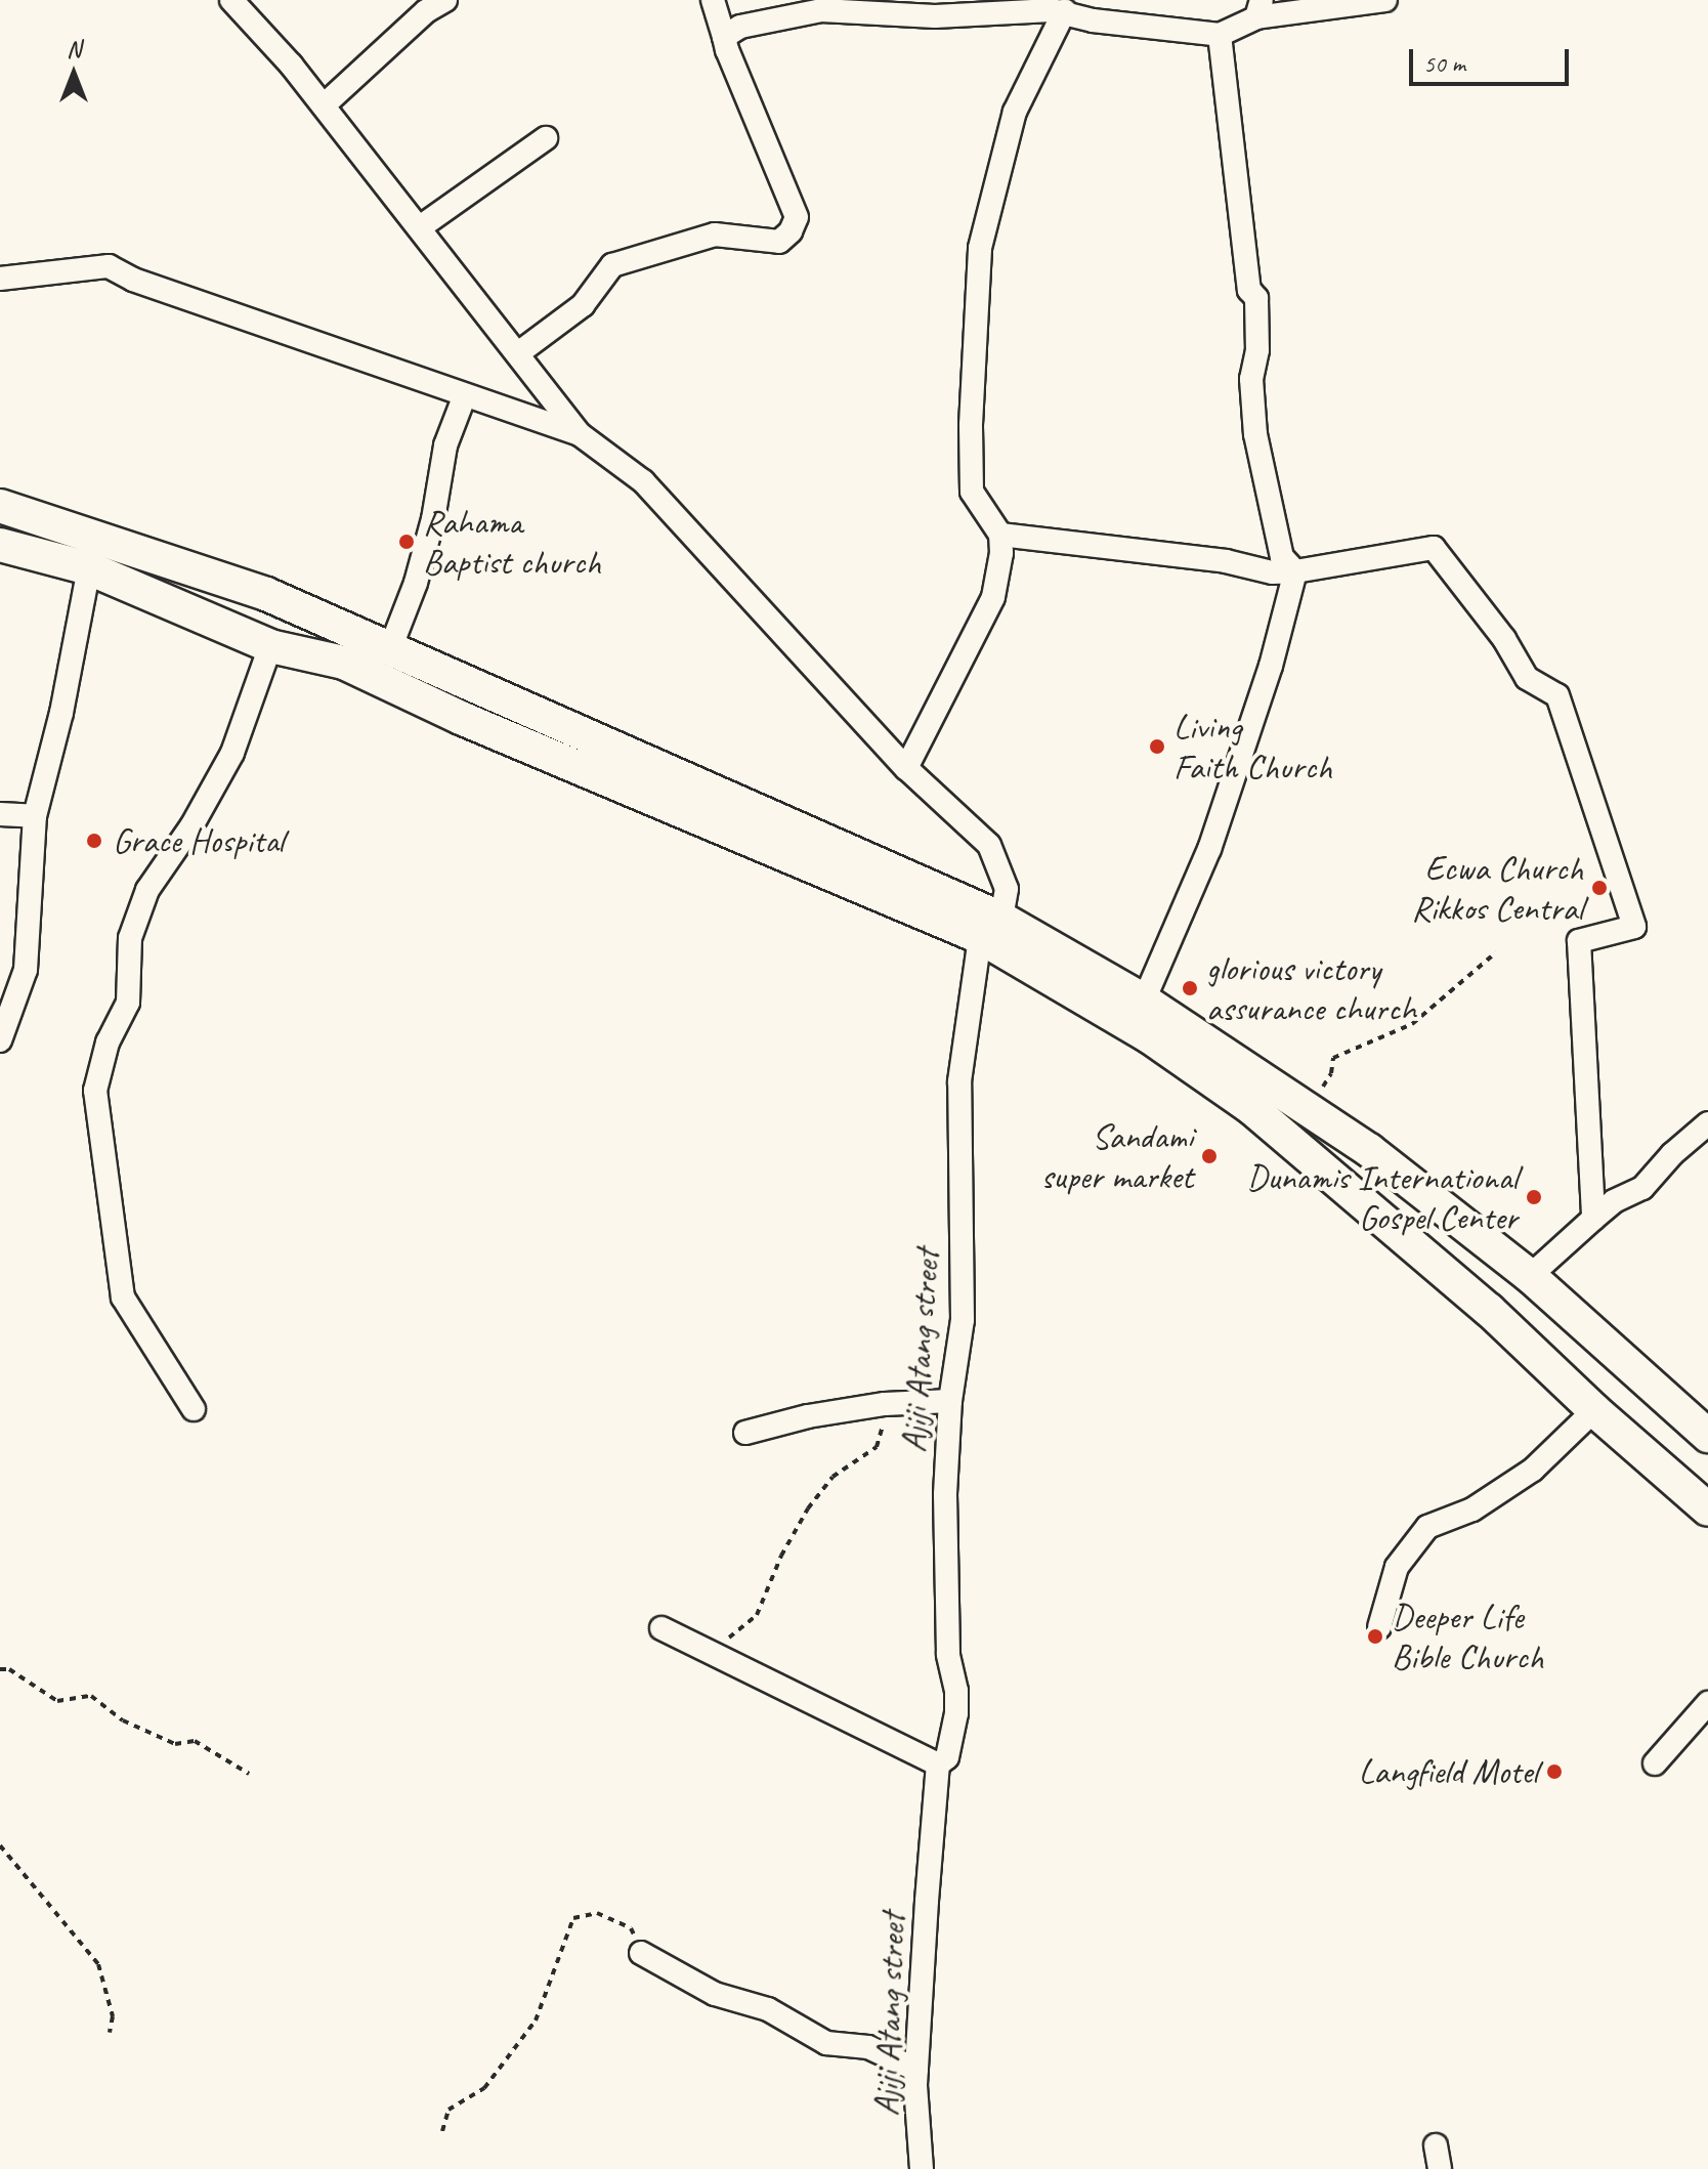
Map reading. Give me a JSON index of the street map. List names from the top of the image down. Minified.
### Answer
{"streets":{"street":["Ajiji Atang street"]},"places":["Rahama Baptist church","Living Faith Church","Grace Hospital","Ecwa Church Rikkos Central","glorious victory assurance church","Sandami super market","Dunamis International Gospel Center","Deeper Life Bible Church","Langfield Motel"],"scale_bar":"50 m","north":"top"}
